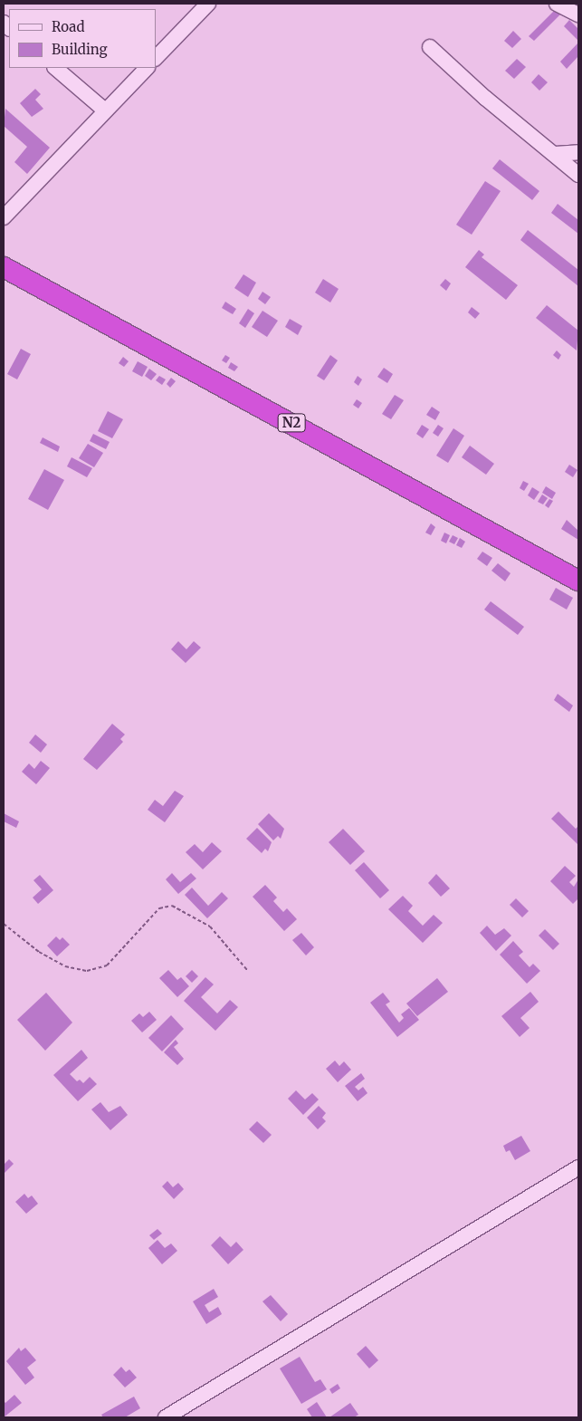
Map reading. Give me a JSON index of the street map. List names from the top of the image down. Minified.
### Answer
{"streets":{"highway":["N2"]},"legend":["Road","Building"]}
